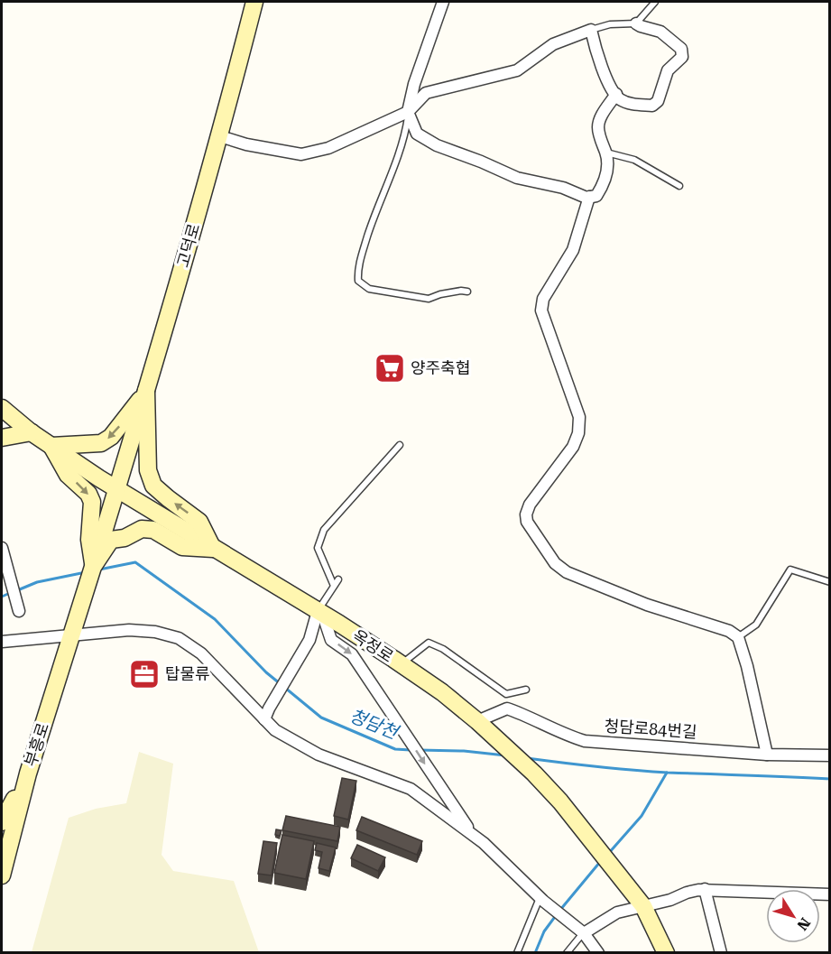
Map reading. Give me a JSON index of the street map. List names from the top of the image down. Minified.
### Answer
{"streets":{"main road":["고덕로","옥정로","부흥로"],"street":["청담로84번길"]},"crossings":[["고덕로","옥정로"],["옥정로","청담로84번길"]],"water":["청담천"],"places":{"supermarket":["양주축협"],"office":["탑물류"]},"north":"bottom right"}
